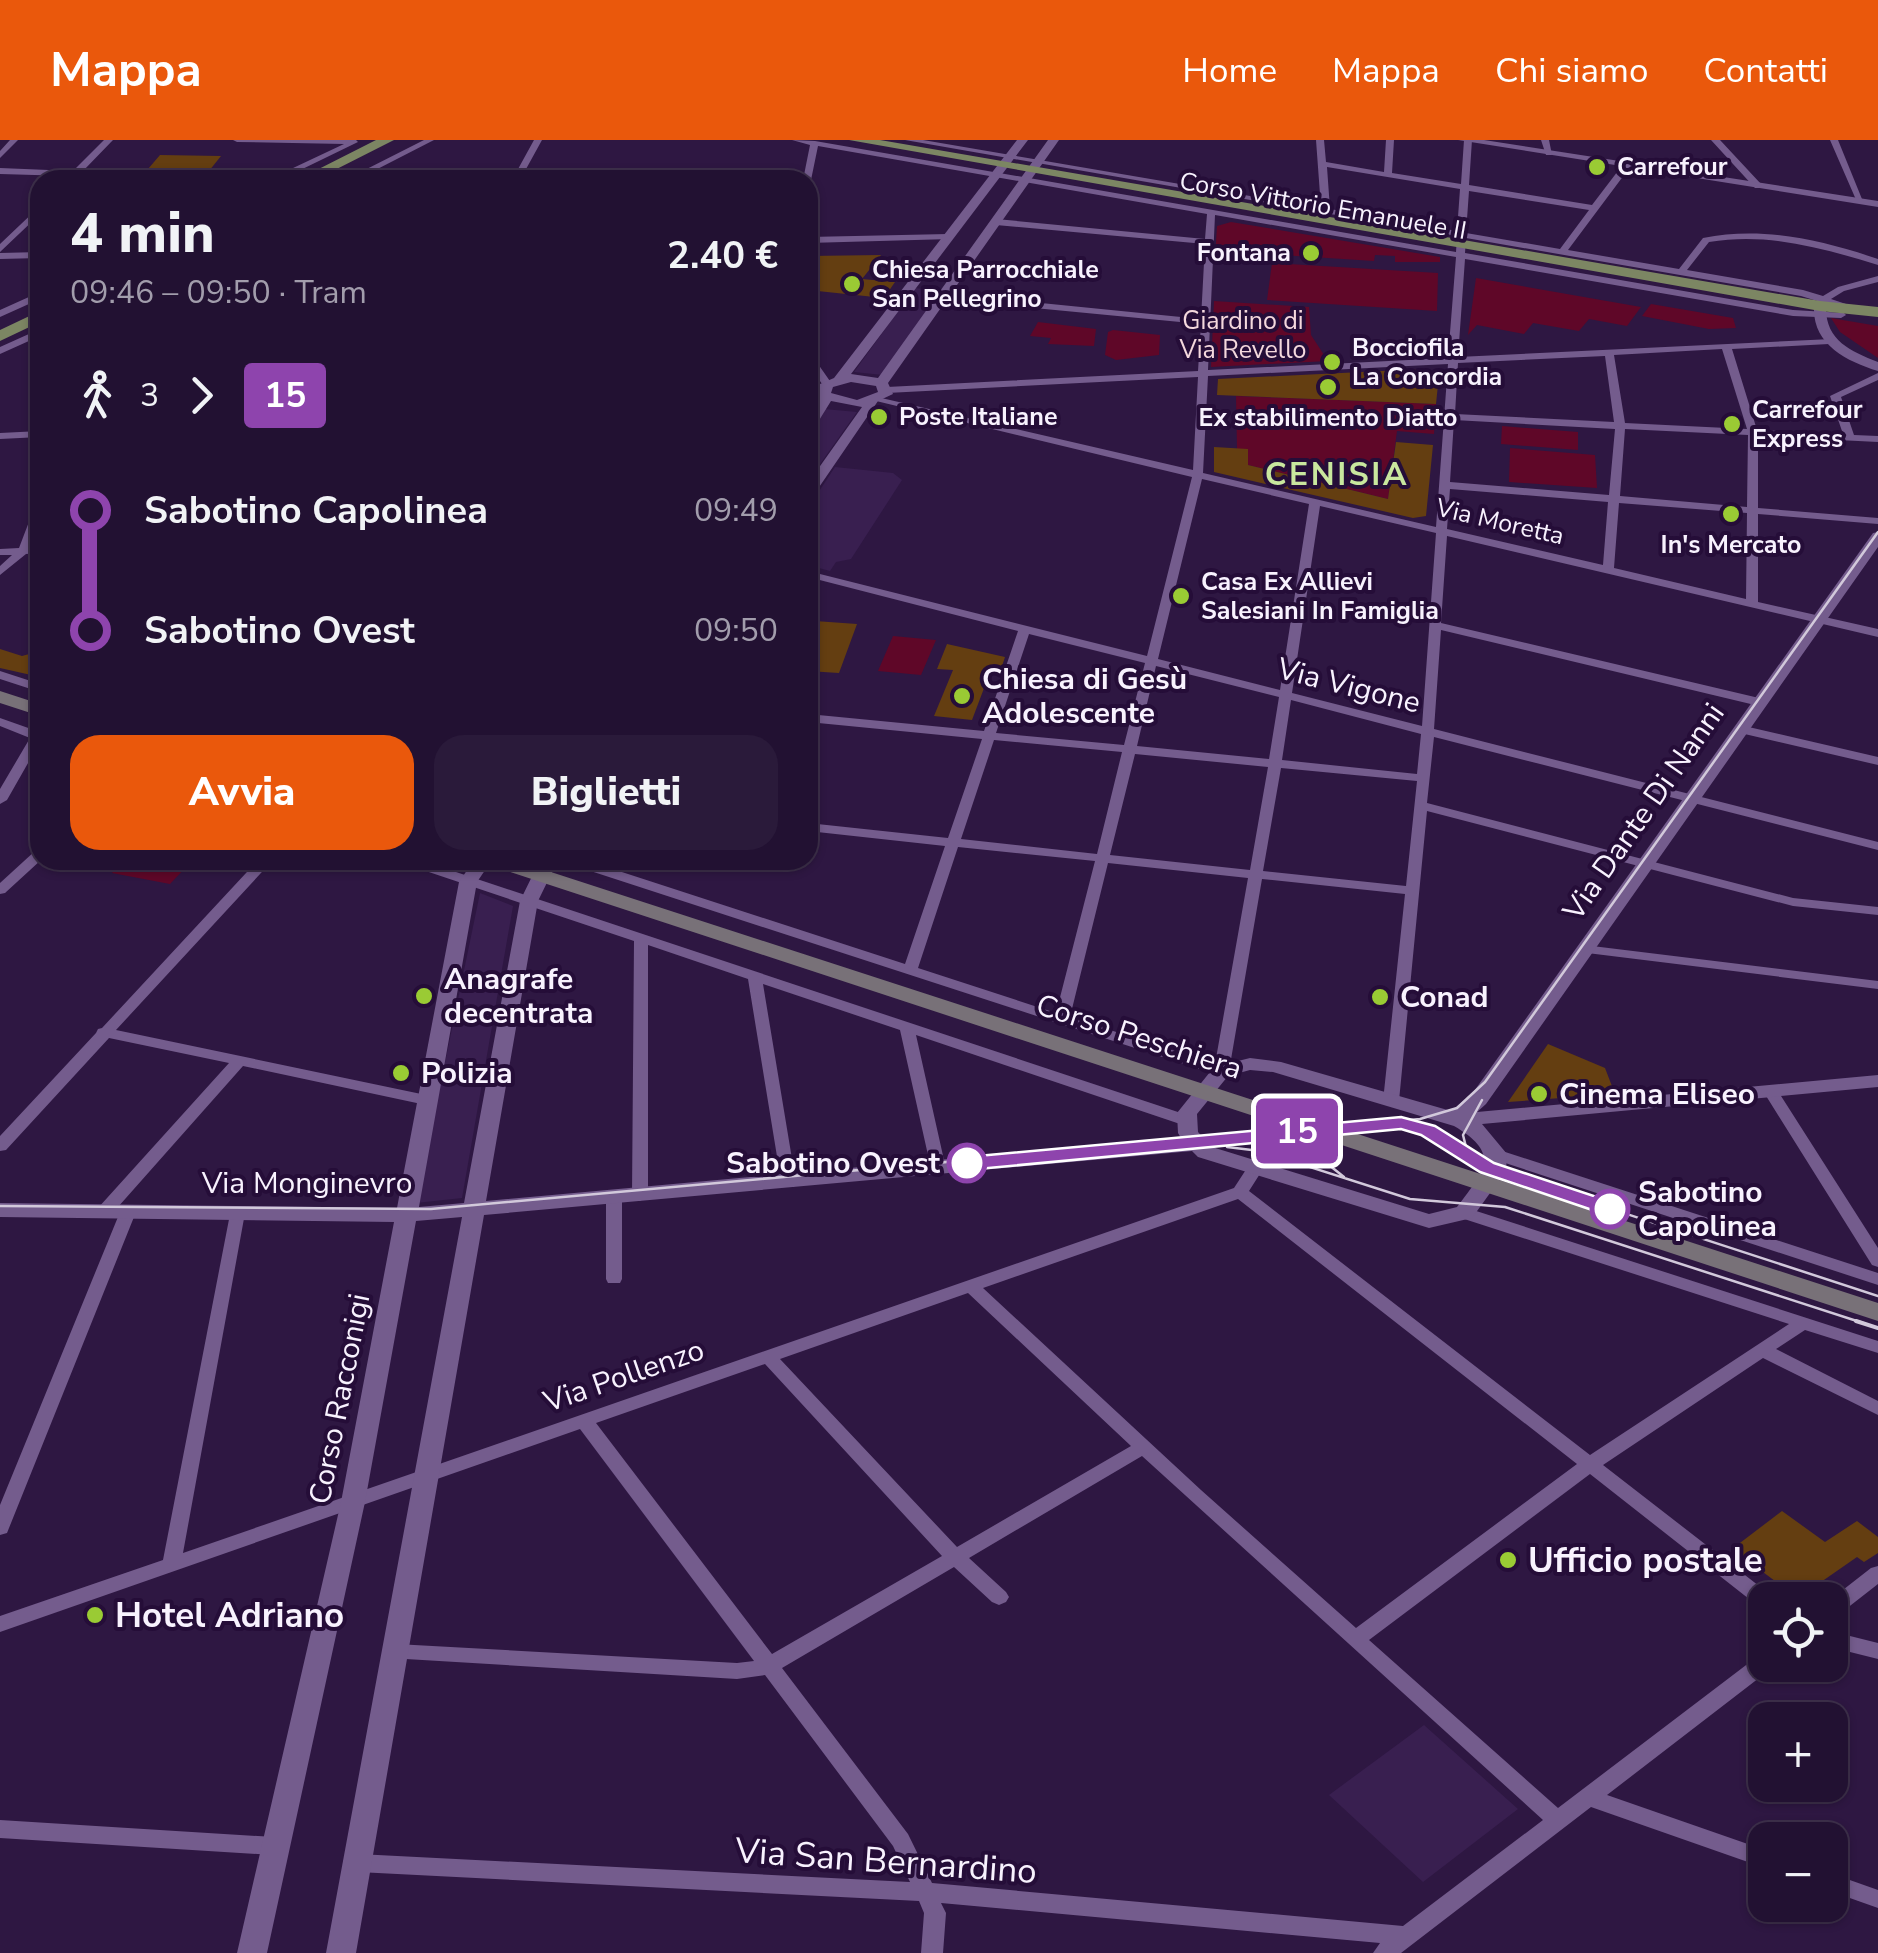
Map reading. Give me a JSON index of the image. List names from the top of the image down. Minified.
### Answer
{"streets":{"main road":["Corso Vittorio Emanuele II","Corso Peschiera"],"street":["Via Moretta","Via Vigone","Via Dante Di Nanni","Via Monginevro","Via Pollenzo","Corso Racconigi","Via San Bernardino"]},"crossings":[["Via Moretta","Via Dante Di Nanni"],["Via Vigone","Via Dante Di Nanni"],["Via Monginevro","Corso Racconigi"],["Via Pollenzo","Corso Racconigi"]],"districts":["CENISIA"],"parks":["Giardino di Via Revello"],"places":["Carrefour","Fontana","Chiesa Parrocchiale San Pellegrino","Bocciofila La Concordia","Ex stabilimento Diatto","Poste Italiane","Carrefour Express","In's Mercato","Casa Ex Allievi Salesiani In Famiglia","Chiesa di Gesù Adolescente","Anagrafe decentrata","Conad","Polizia","Cinema Eliseo","Sabotino Ovest","Sabotino Capolinea","Ufficio postale","Hotel Adriano"],"lines":["tram line 15"],"page":{"header":"Mappa","nav":["Home","Mappa","Chi siamo","Contatti"],"on_map":"15","heading":["4 min","09:46 – 09:50 · Tram","2.40 €"],"legs":["3","15"],"list":[{"name":"Sabotino Capolinea","value":"09:49"},{"name":"Sabotino Ovest","value":"09:50"}],"buttons":["Avvia","Biglietti"],"map_buttons":["+","−"]}}
